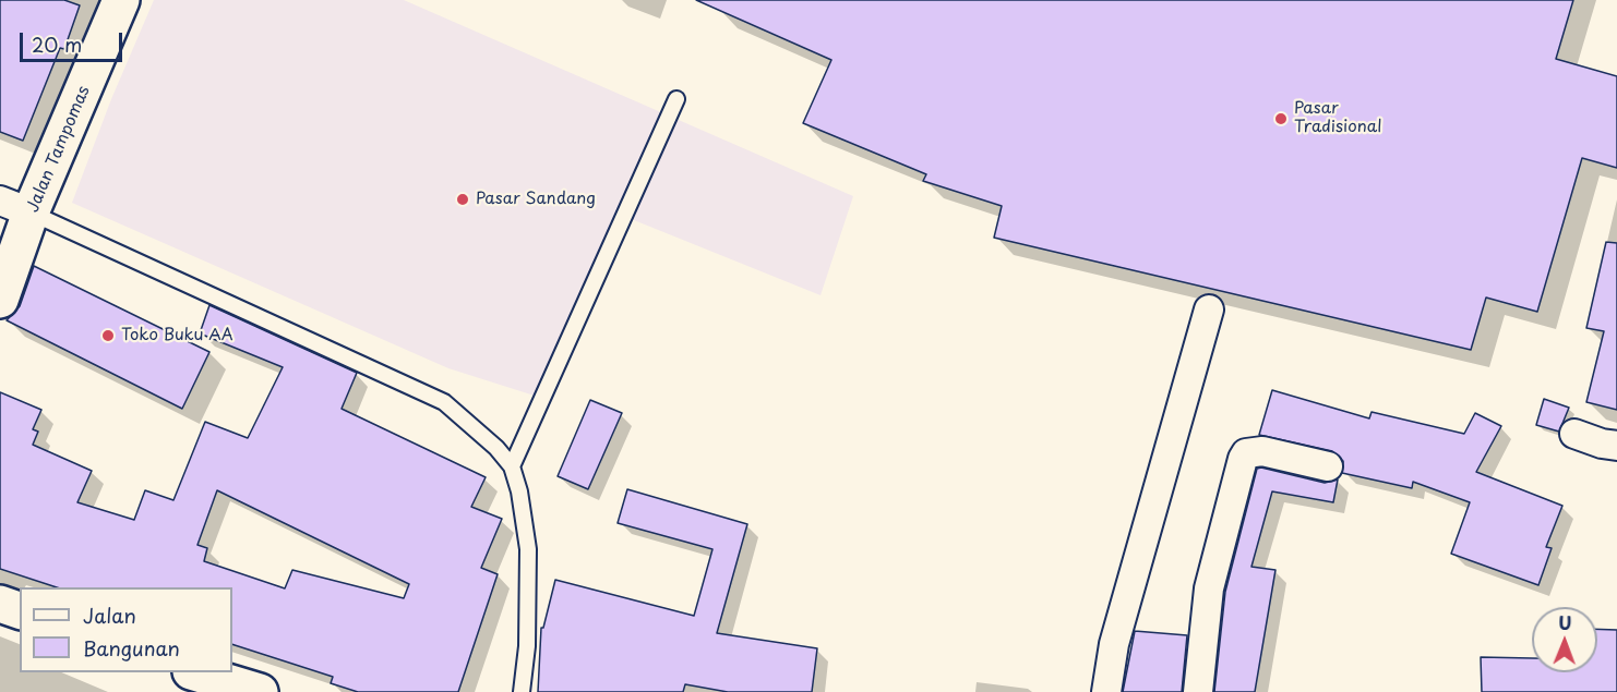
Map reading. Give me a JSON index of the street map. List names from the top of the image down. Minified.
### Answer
{"streets":{"street":["Jalan Tampomas"]},"places":["Pasar Tradisional","Pasar Sandang","Toko Buku AA"],"legend":["Jalan","Bangunan"],"scale_bar":"20 m","north":"top"}
